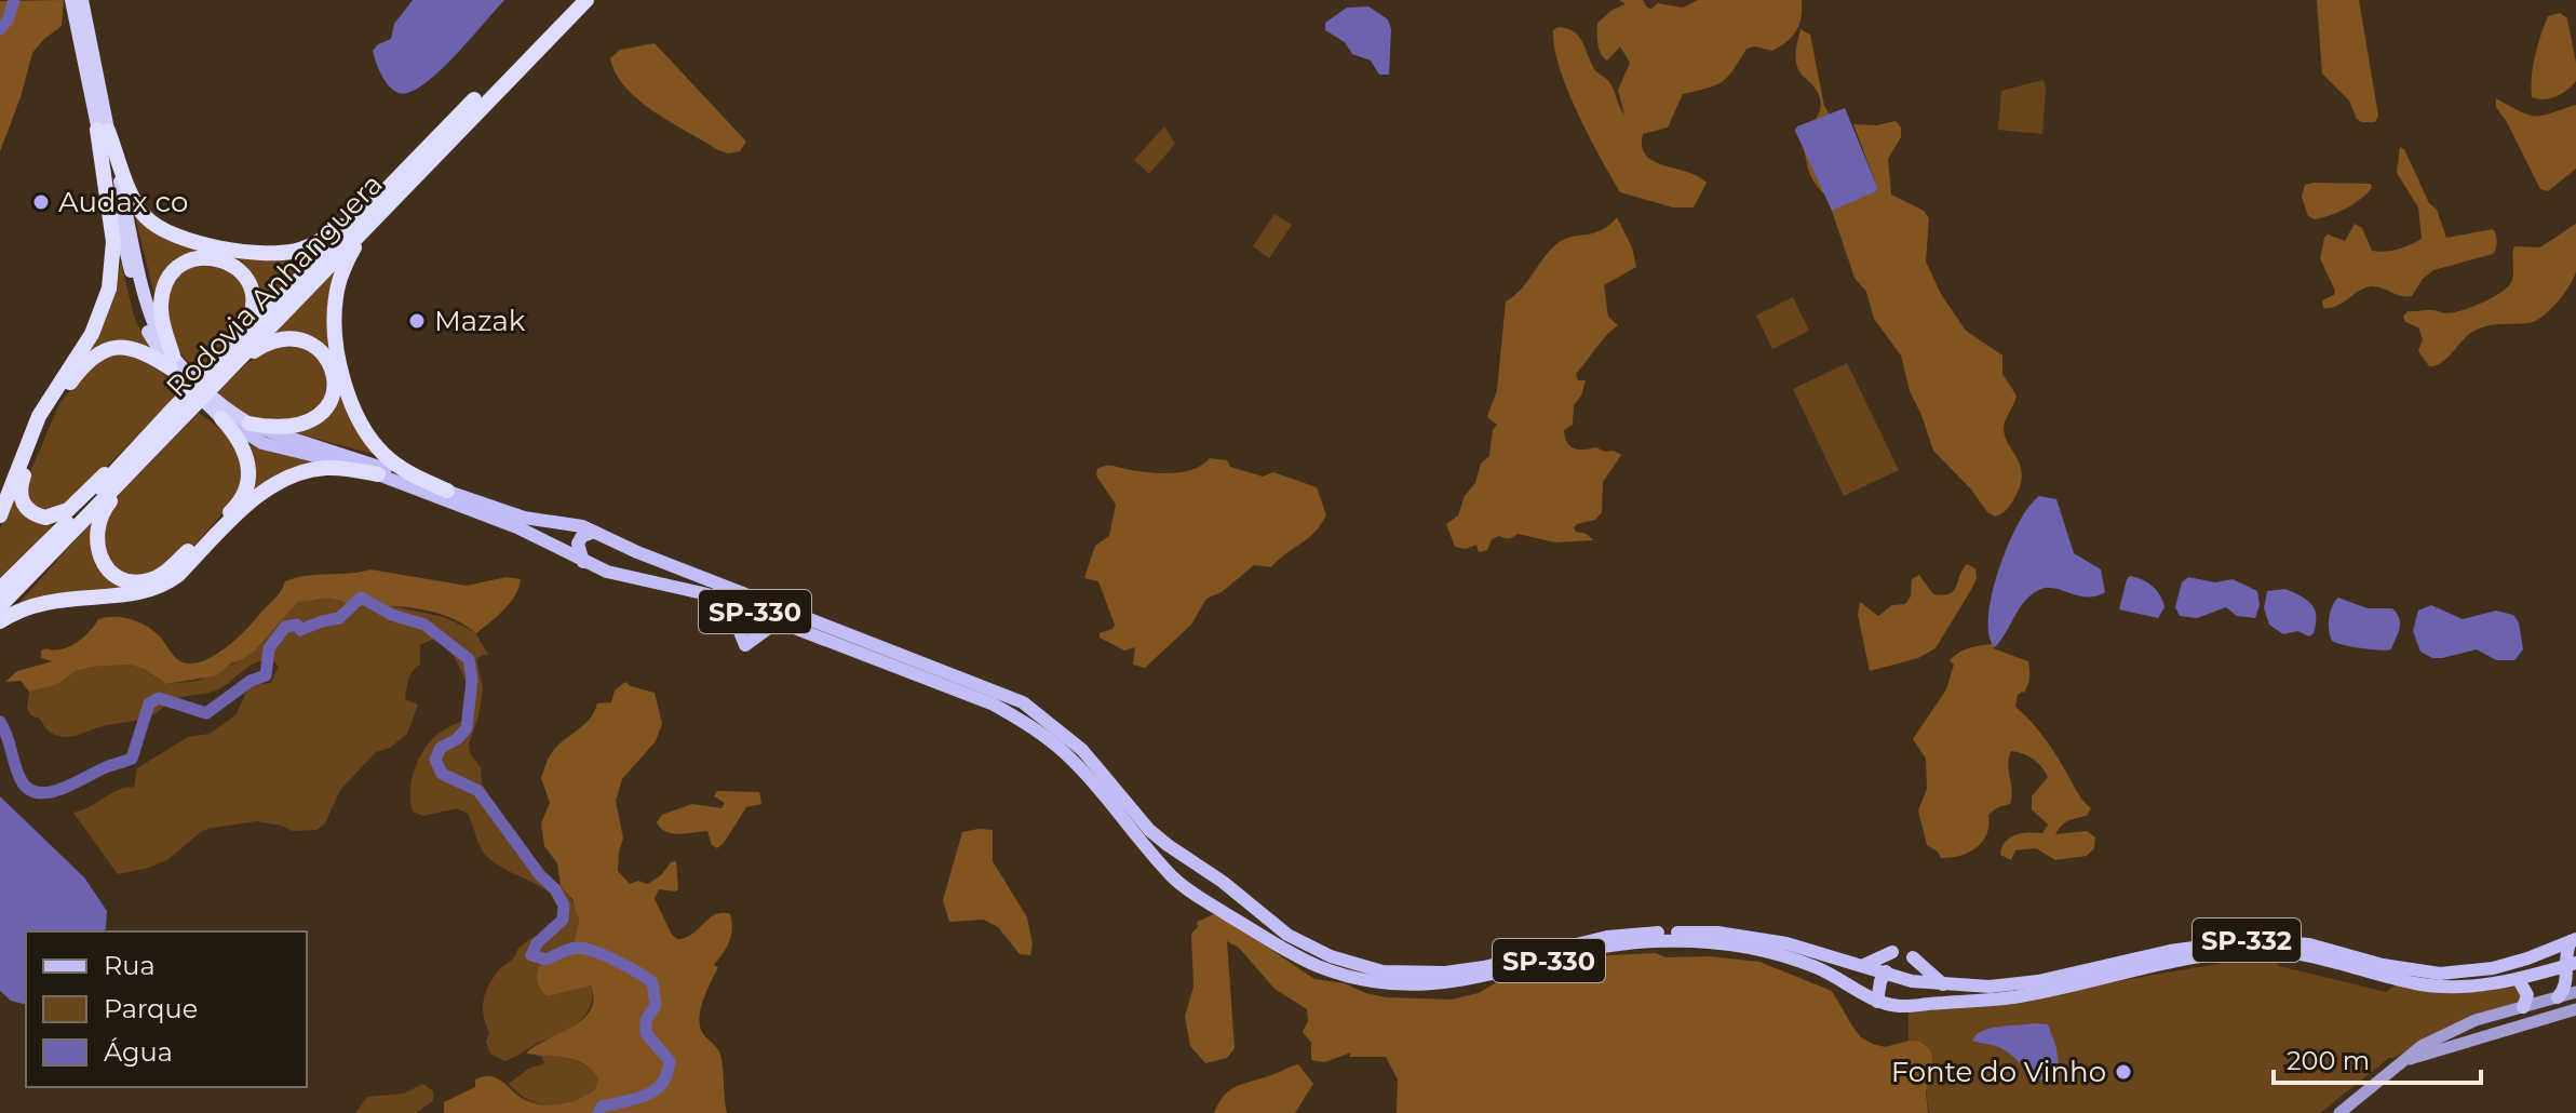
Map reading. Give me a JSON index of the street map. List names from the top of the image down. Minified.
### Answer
{"streets":{"highway":["Rodovia Anhanguera","SP-330"],"main road":["SP-332"]},"places":["Audax co","Mazak","Fonte do Vinho"],"legend":["Rua","Parque","Água"],"scale_bar":"200 m"}
